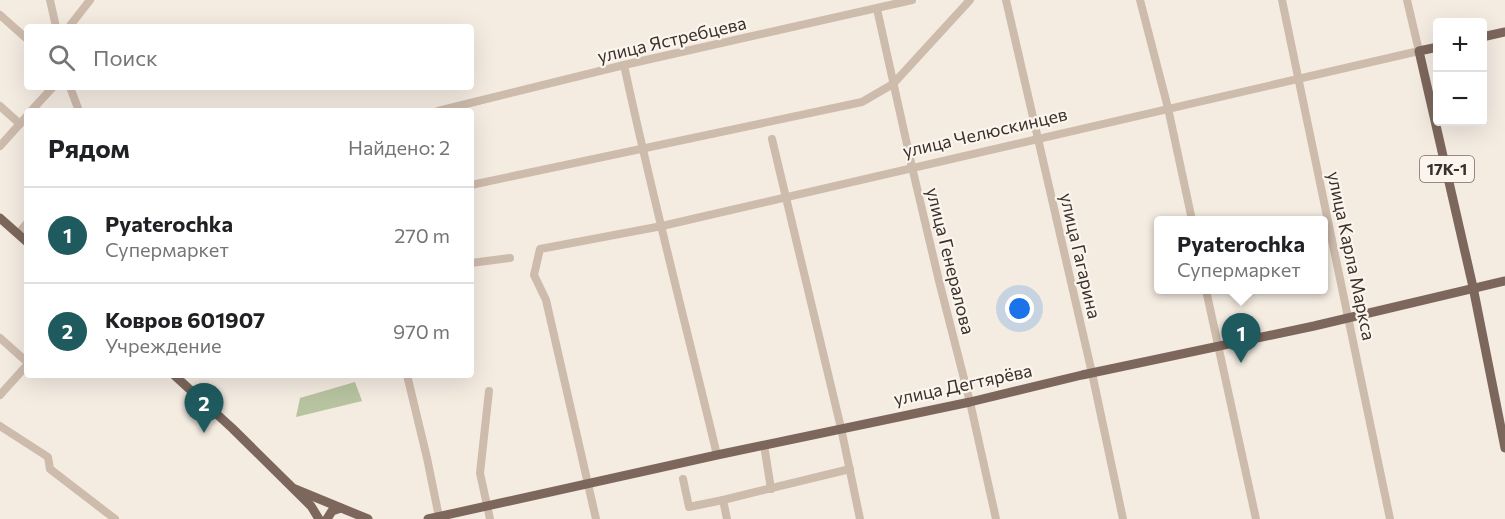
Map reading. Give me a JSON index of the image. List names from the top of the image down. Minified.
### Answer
{"streets":{"main road":["улица Челюскинцев","17К-1","улица Дегтярёва"],"street":["улица Ястребцева","улица Гагарина","улица Карла Маркса","улица Генералова"]},"crossings":[["улица Ястребцева","улица Генералова"],["улица Челюскинцев","17К-1"],["улица Челюскинцев","улица Гагарина"],["улица Челюскинцев","улица Карла Маркса"],["улица Челюскинцев","улица Генералова"],["улица Челюскинцев","улица Дегтярёва"],["17К-1","улица Дегтярёва"],["улица Гагарина","улица Дегтярёва"],["улица Карла Маркса","улица Дегтярёва"],["улица Генералова","улица Дегтярёва"]],"page":{"map_buttons":["+","−"],"search":"Поиск","heading":["Рядом","Найдено: 2"],"list":[{"mark":"1","name":"Pyaterochka","note":"Супермаркет","value":"270 m"},{"mark":"2","name":"Ковров 601907","note":"Учреждение","value":"970 m"}],"popup":["Pyaterochka","Супермаркет"],"pins":["1","2"]}}
